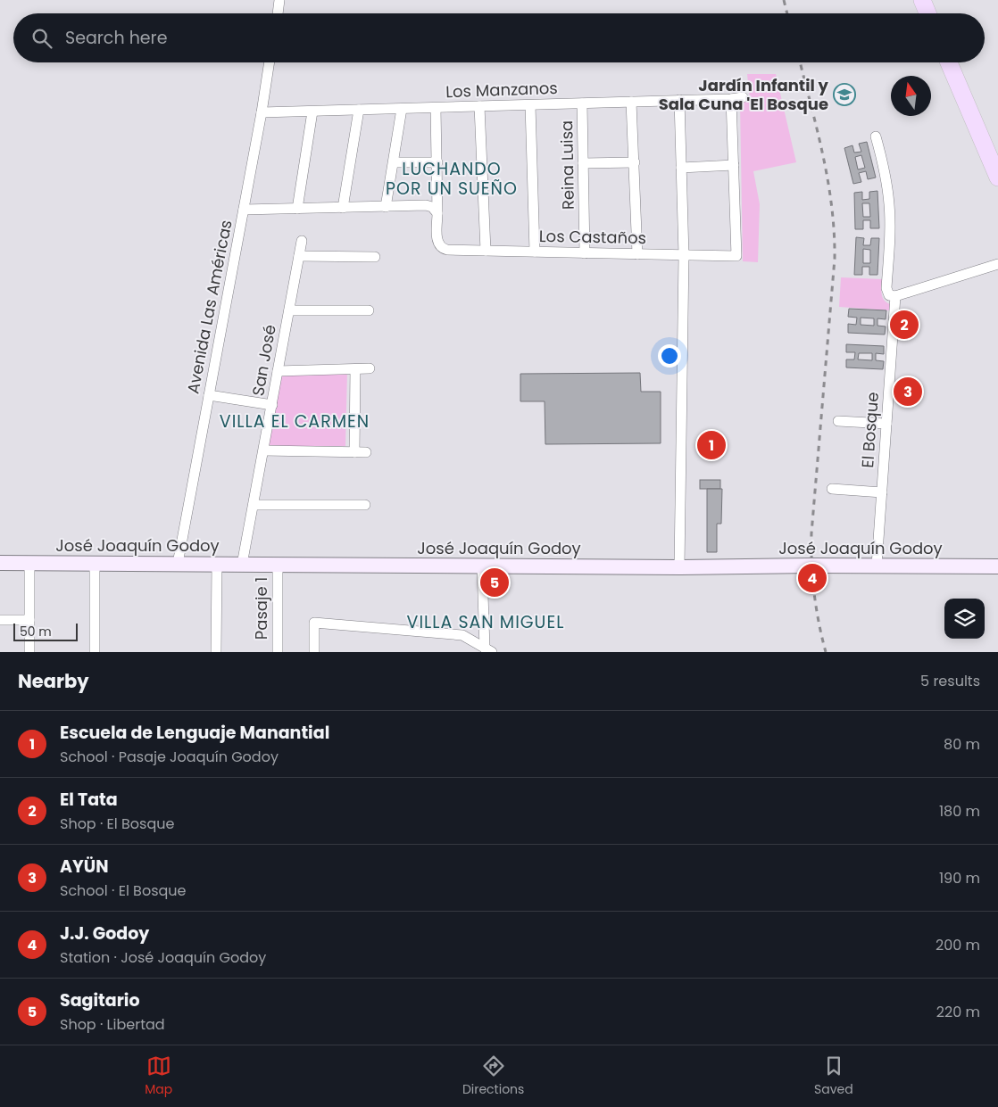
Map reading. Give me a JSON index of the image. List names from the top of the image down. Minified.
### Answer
{"streets":{"street":["Los Manzanos","Reina Luisa","Los Castaños","Avenida Las Américas","San José","El Bosque","José Joaquín Godoy","Pasaje 1"]},"crossings":[["Los Manzanos","Reina Luisa"],["Los Manzanos","Avenida Las Américas"],["Reina Luisa","Los Castaños"],["Avenida Las Américas","José Joaquín Godoy"],["San José","José Joaquín Godoy"],["El Bosque","José Joaquín Godoy"],["José Joaquín Godoy","Pasaje 1"]],"districts":["LUCHANDO POR UN SUEÑO","VILLA EL CARMEN","VILLA SAN MIGUEL"],"places":{"school or university":["Jardín Infantil y Sala Cuna 'El Bosque"]},"scale_bar":"50 m","north":"top","page":{"search":"Search here","pins":["2","3","1","4","5"],"scale":"50 m","heading":["Nearby","5 results"],"list":[{"mark":"1","name":"Escuela de Lenguaje Manantial","note":"School · Pasaje Joaquín Godoy","value":"80 m"},{"mark":"2","name":"El Tata","note":"Shop · El Bosque","value":"180 m"},{"mark":"3","name":"AYÜN","note":"School · El Bosque","value":"190 m"},{"mark":"4","name":"J.J. Godoy","note":"Station · José Joaquín Godoy","value":"200 m"},{"mark":"5","name":"Sagitario","note":"Shop · Libertad","value":"220 m"}],"nav":["Map","Directions","Saved"]}}
